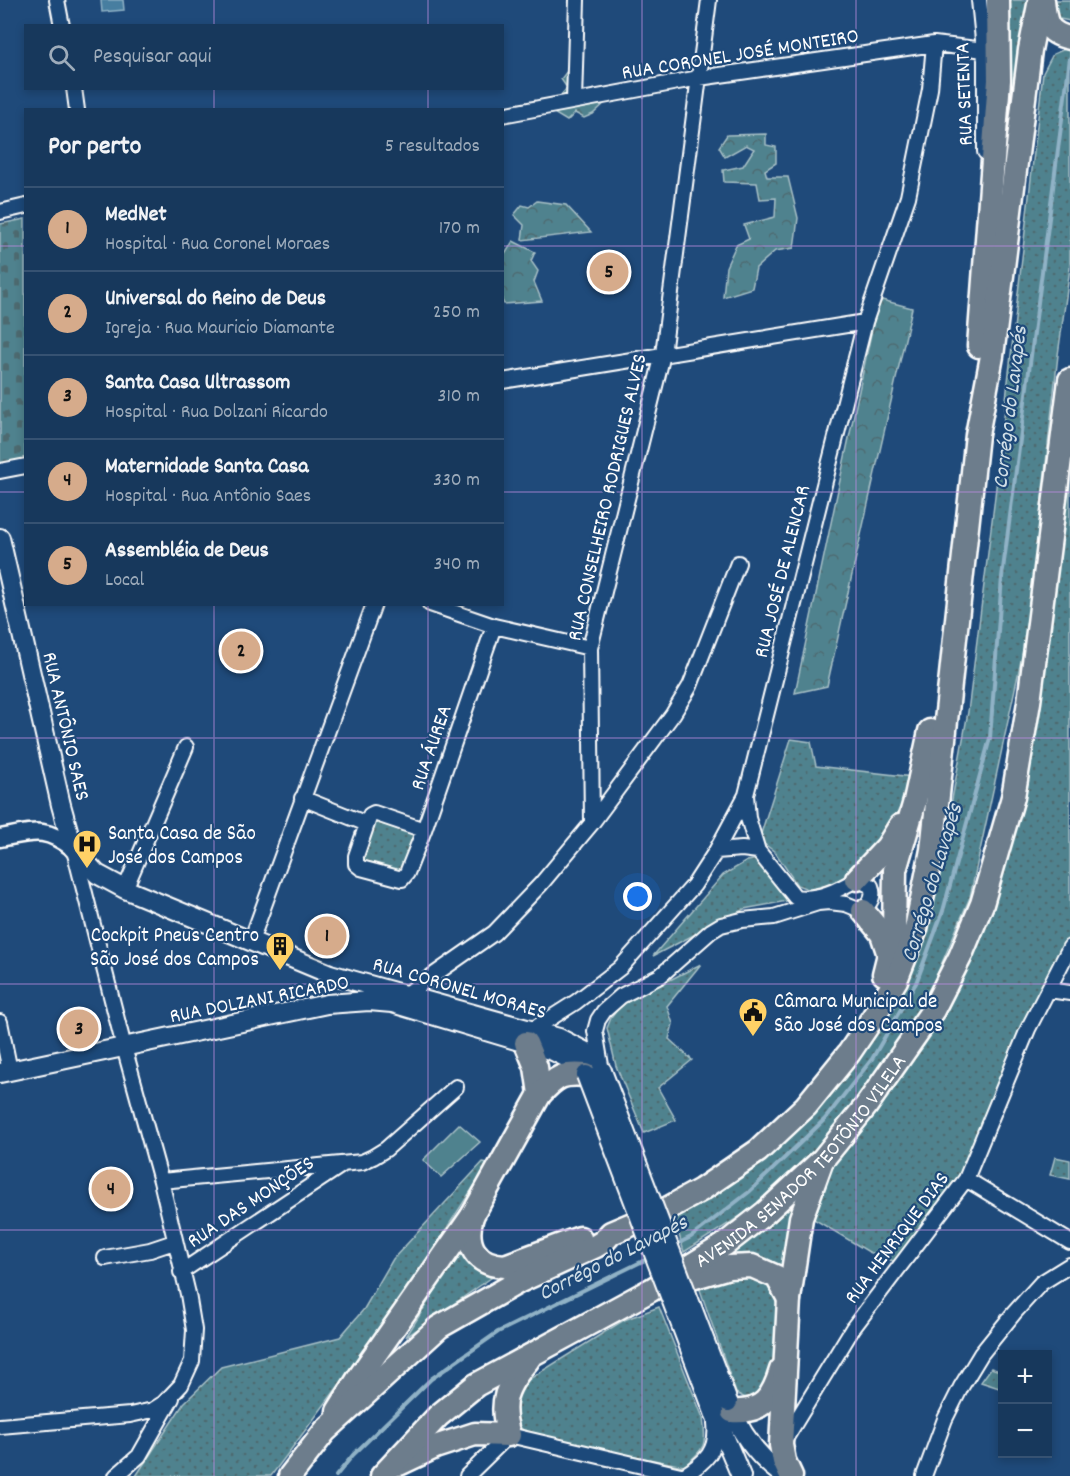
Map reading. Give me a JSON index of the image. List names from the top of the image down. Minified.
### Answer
{"streets":{"highway":["AVENIDA SENADOR TEOTÔNIO VILELA"],"main road":["RUA ANTÔNIO SAES","RUA CORONEL MORAES","RUA DOLZANI RICARDO"],"street":["RUA CORONEL JOSÉ MONTEIRO","RUA SETENTA","RUA CONSELHEIRO RODRIGUES ALVES","RUA JOSÉ DE ALENCAR","RUA ÁUREA","RUA DAS MONÇÕES","RUA HENRIQUE DIAS"]},"crossings":[["RUA CORONEL JOSÉ MONTEIRO","RUA SETENTA"],["RUA CORONEL JOSÉ MONTEIRO","RUA CONSELHEIRO RODRIGUES ALVES"],["RUA CORONEL JOSÉ MONTEIRO","RUA JOSÉ DE ALENCAR"],["RUA JOSÉ DE ALENCAR","RUA CORONEL MORAES"],["RUA JOSÉ DE ALENCAR","RUA DOLZANI RICARDO"],["RUA ANTÔNIO SAES","RUA CORONEL MORAES"],["RUA ANTÔNIO SAES","RUA DOLZANI RICARDO"],["RUA ANTÔNIO SAES","RUA DAS MONÇÕES"],["RUA CORONEL MORAES","RUA DOLZANI RICARDO"]],"water":["Corrégo do Lavapés"],"places":{"hospital":["Santa Casa de São José dos Campos"],"building":["Cockpit Pneus Centro São José dos Campos"],"public building":["Câmara Municipal de São José dos Campos"]},"page":{"search":"Pesquisar aqui","heading":["Por perto","5 resultados"],"list":[{"mark":"1","name":"MedNet","note":"Hospital · Rua Coronel Moraes","value":"170 m"},{"mark":"2","name":"Universal do Reino de Deus","note":"Igreja · Rua Mauricio Diamante","value":"250 m"},{"mark":"3","name":"Santa Casa Ultrassom","note":"Hospital · Rua Dolzani Ricardo","value":"310 m"},{"mark":"4","name":"Maternidade Santa Casa","note":"Hospital · Rua Antônio Saes","value":"330 m"},{"mark":"5","name":"Assembléia de Deus","note":"Local","value":"340 m"}],"pins":["5","2","1","3","4"],"map_buttons":["+","−"]}}
